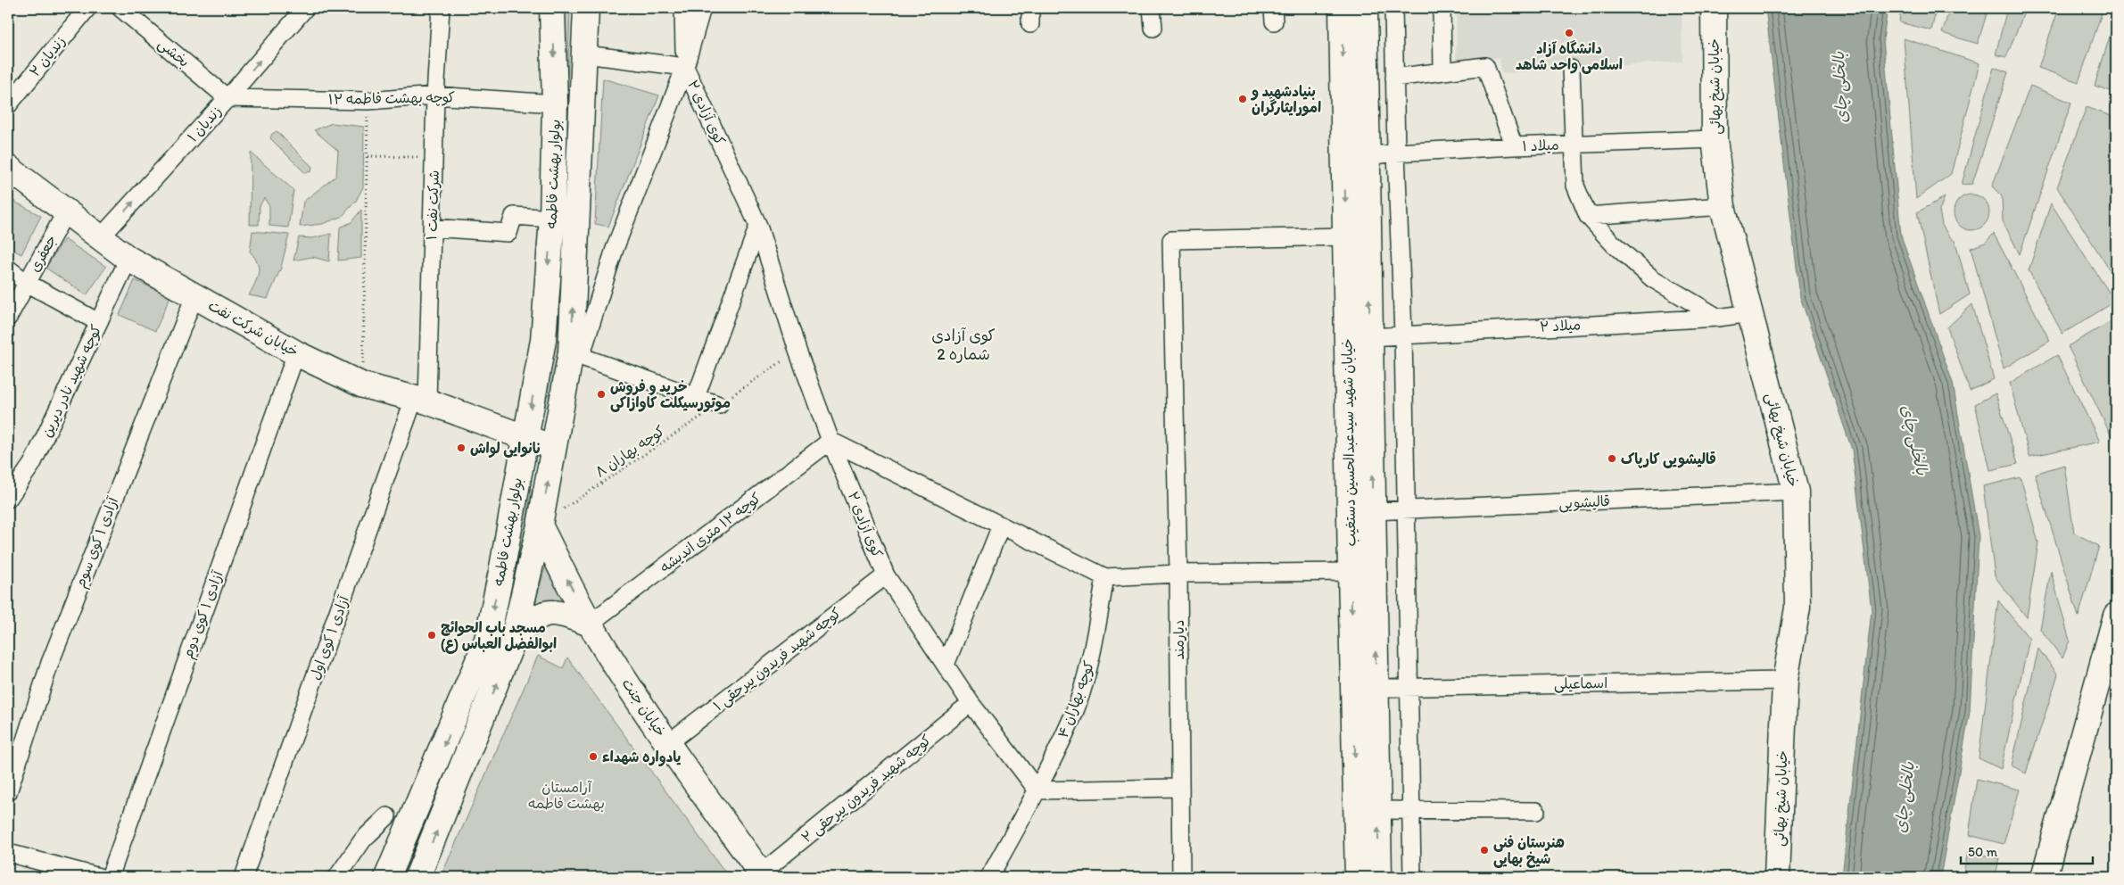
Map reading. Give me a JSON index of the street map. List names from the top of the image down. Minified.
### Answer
{"streets":{"main road":["خیابان شیخ بهائی","بولوار بهشت فاطمه","خیابان شرکت نفت","خیابان شهید سیدعبدالحسین دستغیب","خیابان جنت"],"street":["بخشی","زندیان ۲","کوچه بهشت فاطمه ۱۲","کوی آزادی ۲","زندیان ۱","میلاد ۱","شرکت نفت ۱","جعفری","میلاد ۲","کوچه شهید نادر دیرین","قالیشویی","کوچه ۱۲ متری اندیشه","آزادی ۱ کوی سوم","آزادی ۱ کوی دوم","آزادی ۱ کوی اول","دیارمند","کوچه شهید فریدون پیرحقی ۱","اسماعیلی","کوچه بهاران ۴","کوچه شهید فریدون پیرحقی ۲"],"path":["کوچه بهاران ۸"]},"crossings":[["بخشی","کوچه بهشت فاطمه ۱۲"],["بخشی","زندیان ۱"],["خیابان شیخ بهائی","میلاد ۱"],["خیابان شیخ بهائی","میلاد ۲"],["خیابان شیخ بهائی","قالیشویی"],["خیابان شیخ بهائی","اسماعیلی"],["کوچه بهشت فاطمه ۱۲","زندیان ۱"],["کوچه بهشت فاطمه ۱۲","بولوار بهشت فاطمه"],["کوچه بهشت فاطمه ۱۲","شرکت نفت ۱"],["کوی آزادی ۲","بولوار بهشت فاطمه"],["کوی آزادی ۲","کوچه بهاران ۸"],["کوی آزادی ۲","کوچه ۱۲ متری اندیشه"],["کوی آزادی ۲","کوچه شهید فریدون پیرحقی ۱"],["کوی آزادی ۲","کوچه بهاران ۴"],["کوی آزادی ۲","کوچه شهید فریدون پیرحقی ۲"],["زندیان ۱","خیابان شرکت نفت"],["میلاد ۱","خیابان شهید سیدعبدالحسین دستغیب"],["بولوار بهشت فاطمه","خیابان شرکت نفت"],["بولوار بهشت فاطمه","کوچه بهاران ۸"],["بولوار بهشت فاطمه","خیابان جنت"],["شرکت نفت ۱","خیابان شرکت نفت"],["شرکت نفت ۱","آزادی ۱ کوی اول"],["جعفری","خیابان شرکت نفت"],["میلاد ۲","خیابان شهید سیدعبدالحسین دستغیب"],["خیابان شرکت نفت","کوچه شهید نادر دیرین"],["خیابان شرکت نفت","آزادی ۱ کوی سوم"],["خیابان شرکت نفت","آزادی ۱ کوی دوم"],["خیابان شرکت نفت","آزادی ۱ کوی اول"],["خیابان شهید سیدعبدالحسین دستغیب","قالیشویی"],["خیابان شهید سیدعبدالحسین دستغیب","دیارمند"],["خیابان شهید سیدعبدالحسین دستغیب","اسماعیلی"],["کوچه بهاران ۸","خیابان جنت"],["کوچه ۱۲ متری اندیشه","خیابان جنت"],["کوچه شهید فریدون پیرحقی ۱","خیابان جنت"],["خیابان جنت","کوچه شهید فریدون پیرحقی ۲"]],"one_way":["زندیان ۱"],"districts":["کوی آزادی شماره 2"],"water":["بالخلی چای"],"parks":["آرامستان بهشت فاطمه"],"places":["دانشگاه آزاد اسلامی واحد شاهد","بنیادشهید و امورایثارگران","خرید و فروش موتورسیکلت کاوازاکی","نانوایی لواش","قالیشویی کارپاک","مسجد باب الحوائج ابوالفضل العباس (ع)","یادواره شهداء","هنرستان فنی شیخ بهایی"],"scale_bar":"50 m"}
